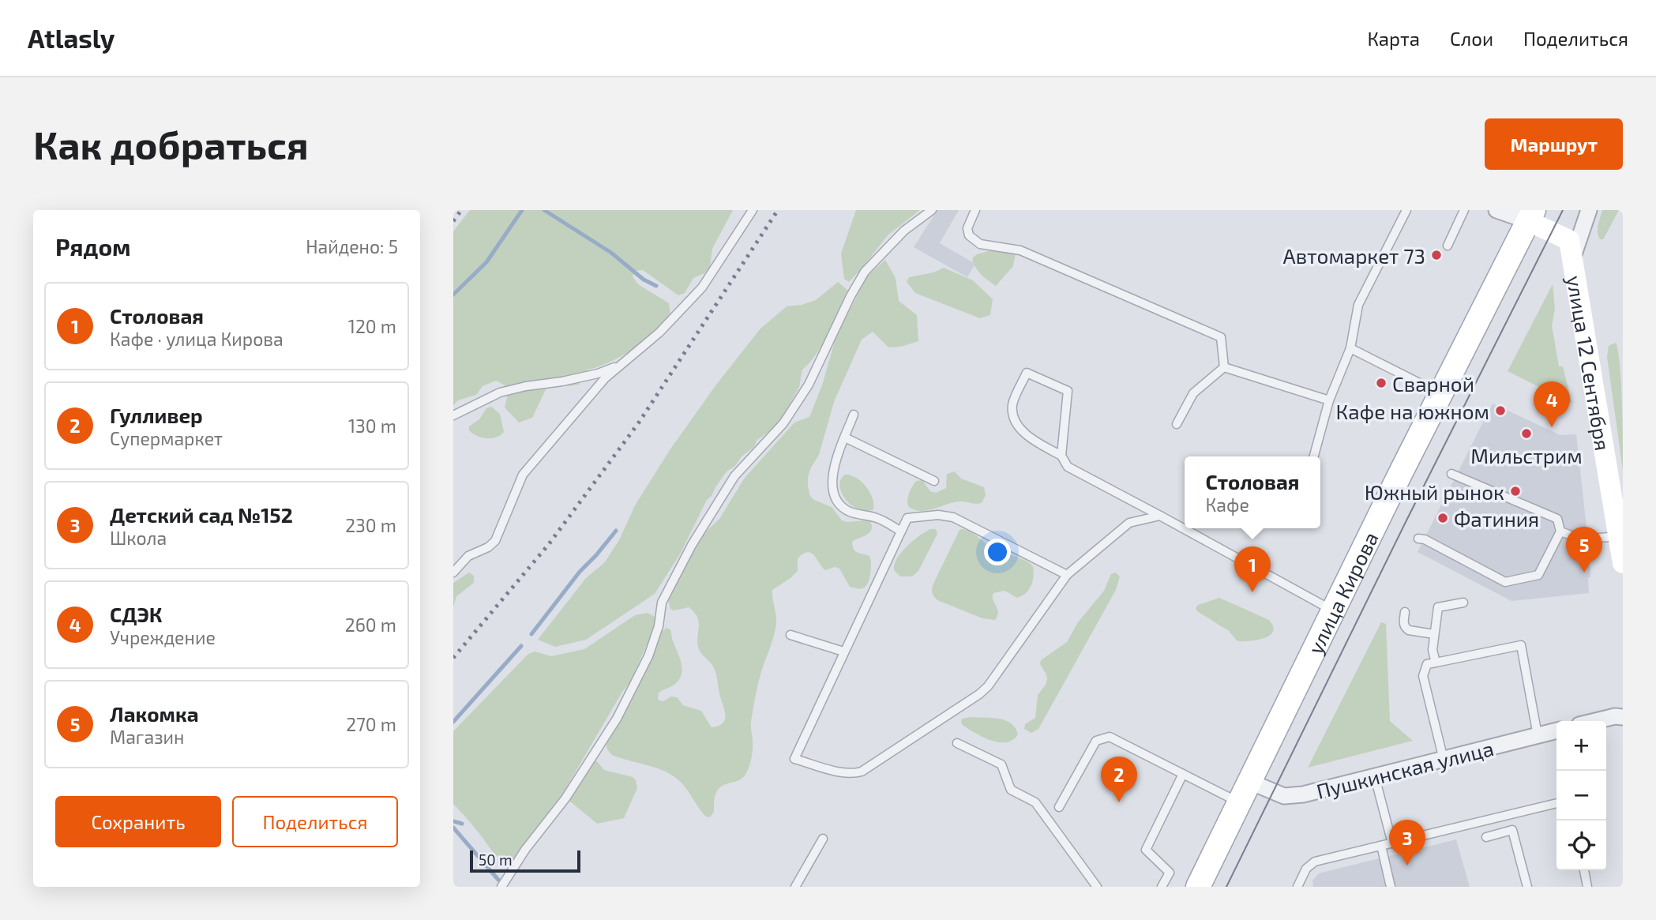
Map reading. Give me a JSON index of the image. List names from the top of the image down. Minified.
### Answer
{"streets":{"main road":["улица 12 Сентября","улица Кирова"],"street":["Пушкинская улица"]},"crossings":[["улица 12 Сентября","улица Кирова"],["улица Кирова","Пушкинская улица"]],"places":["Автомаркет 73","Сварной","Кафе на южном","Мильстрим","Южный рынок","Фатиния"],"scale_bar":"50 m","page":{"header":"Atlasly","nav":["Карта","Слои","Поделиться"],"buttons":["Маршрут",["Сохранить","Поделиться"]],"title":"Как добраться","heading":["Рядом","Найдено: 5"],"list":[{"mark":"1","name":"Столовая","note":"Кафе · улица Кирова","value":"120 m"},{"mark":"2","name":"Гулливер","note":"Супермаркет","value":"130 m"},{"mark":"3","name":"Детский сад №152","note":"Школа","value":"230 m"},{"mark":"4","name":"СДЭК","note":"Учреждение","value":"260 m"},{"mark":"5","name":"Лакомка","note":"Магазин","value":"270 m"}],"pins":["4","5","1","2","3"],"popup":["Столовая","Кафе"],"map_buttons":["+","−"],"scale":"50 m"}}
